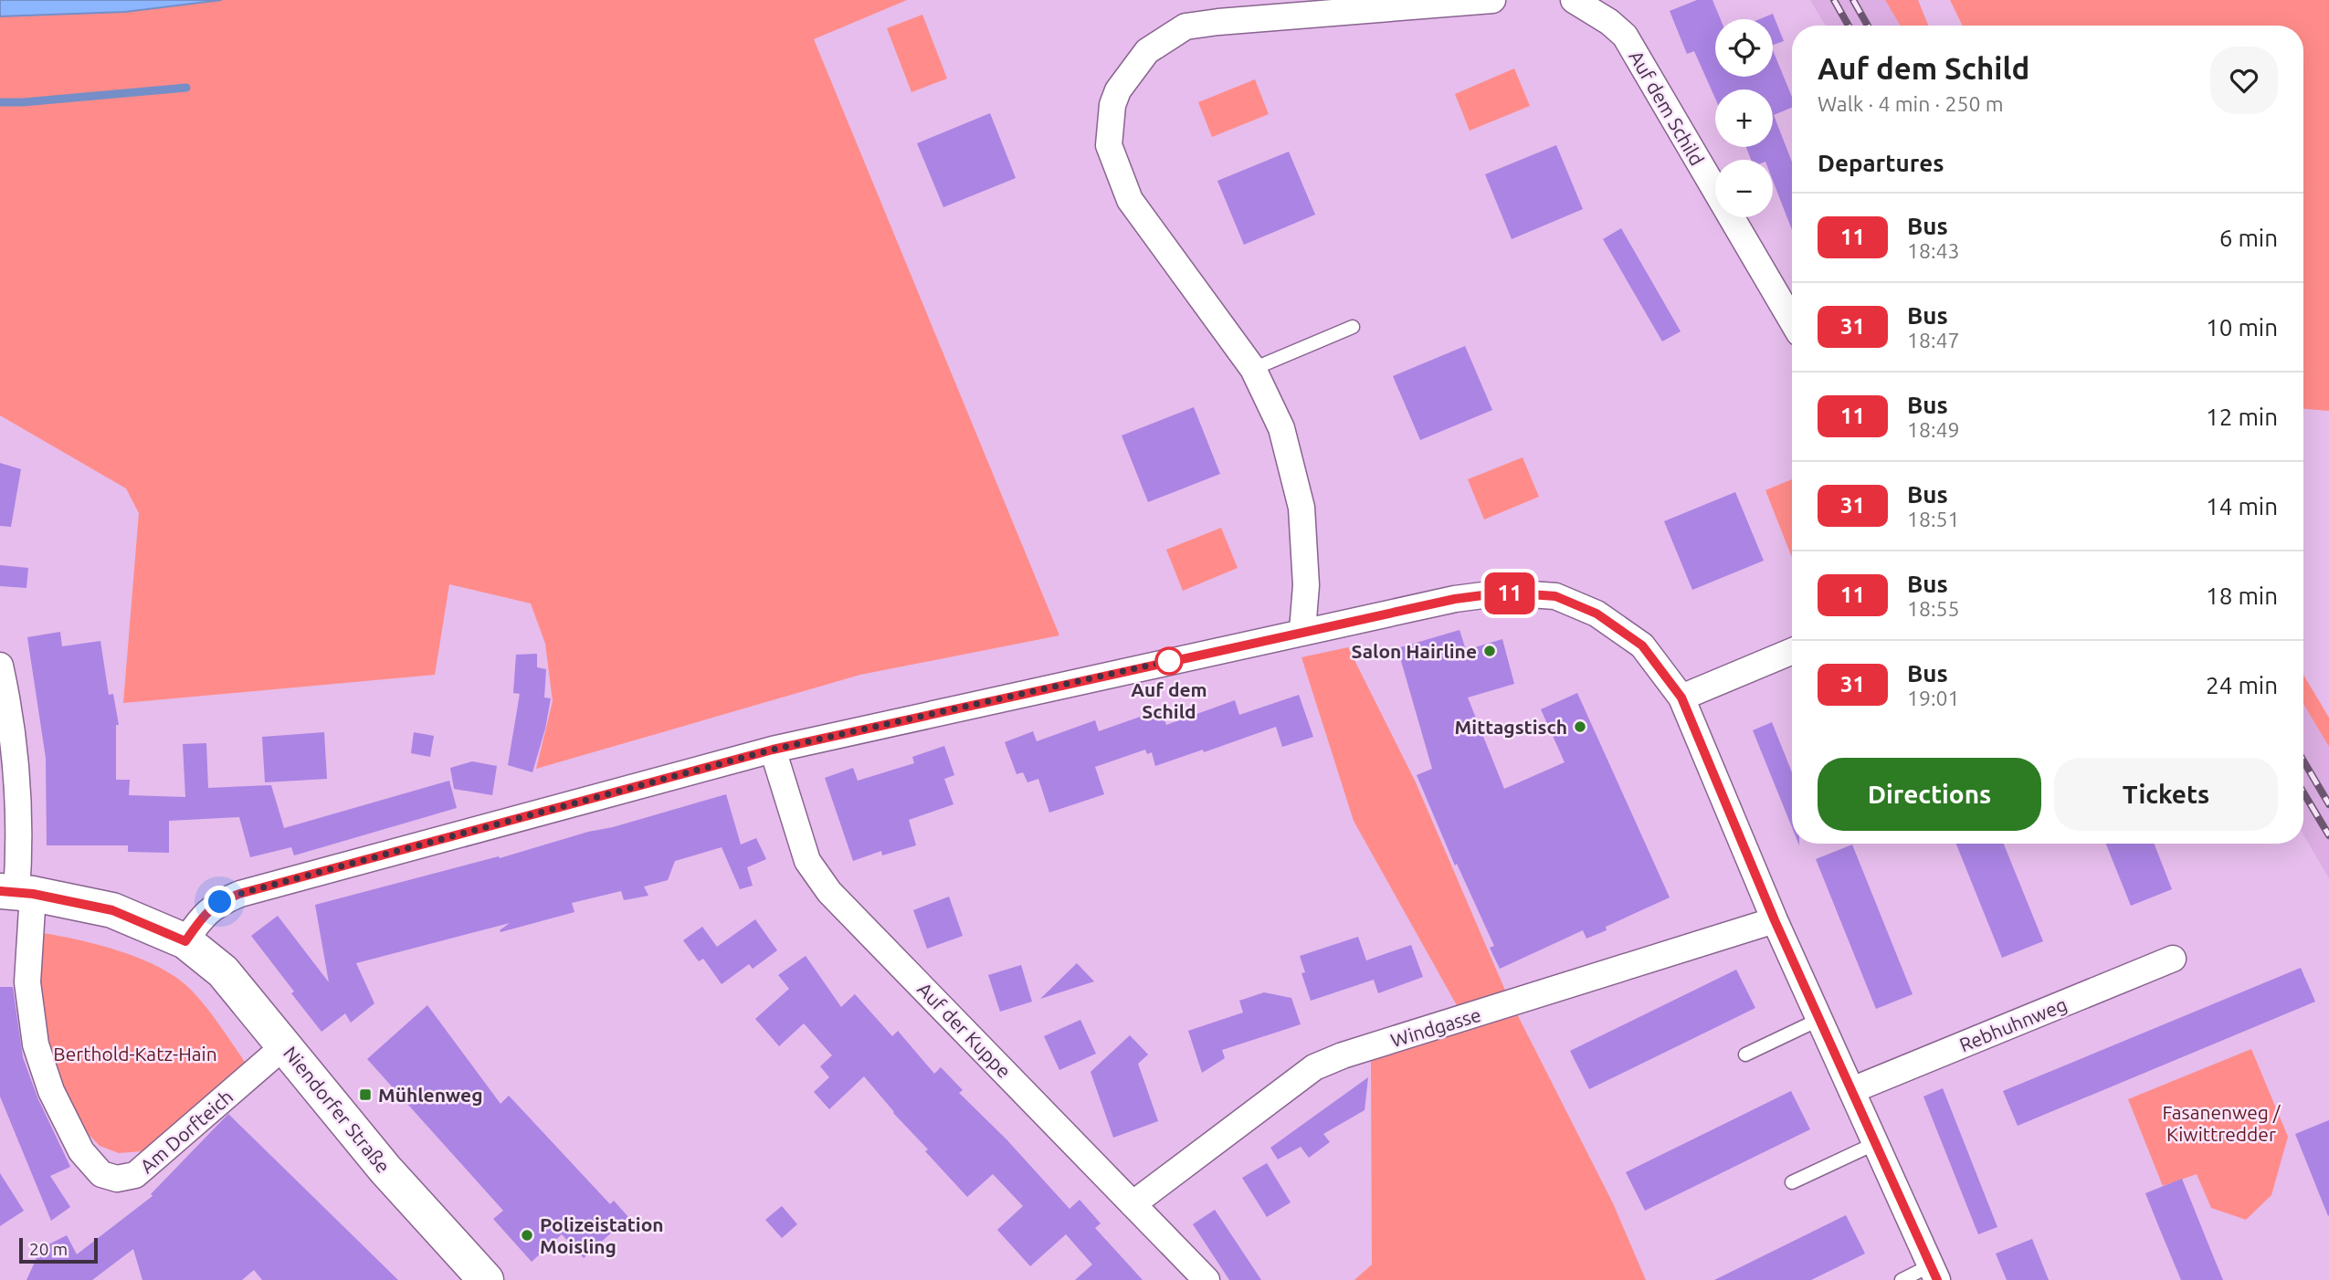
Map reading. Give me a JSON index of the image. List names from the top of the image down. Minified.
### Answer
{"streets":{"main road":["Niendorfer Straße"],"street":["Auf dem Schild","Rebhuhnweg","Windgasse","Auf der Kuppe","Am Dorfteich"]},"crossings":[["Windgasse","Auf der Kuppe"],["Niendorfer Straße","Am Dorfteich"]],"parks":["Berthold-Katz-Hain","Fasanenweg / Kiwittredder"],"places":{"other":["Salon Hairline","Auf dem Schild","Mittagstisch","Polizeistation Moisling"],"transit":["Mühlenweg"]},"lines":["bus line 11"],"scale_bar":"20 m","page":{"on_map":"11","map_buttons":["+","−"],"heading":[["Auf dem Schild","Walk · 4 min · 250 m"],"Departures"],"list":[{"mark":"11","name":"Bus","note":"18:43","value":"6 min"},{"mark":"31","name":"Bus","note":"18:47","value":"10 min"},{"mark":"11","name":"Bus","note":"18:49","value":"12 min"},{"mark":"31","name":"Bus","note":"18:51","value":"14 min"},{"mark":"11","name":"Bus","note":"18:55","value":"18 min"},{"mark":"31","name":"Bus","note":"19:01","value":"24 min"}],"buttons":["Directions","Tickets"],"scale":"20 m"}}
